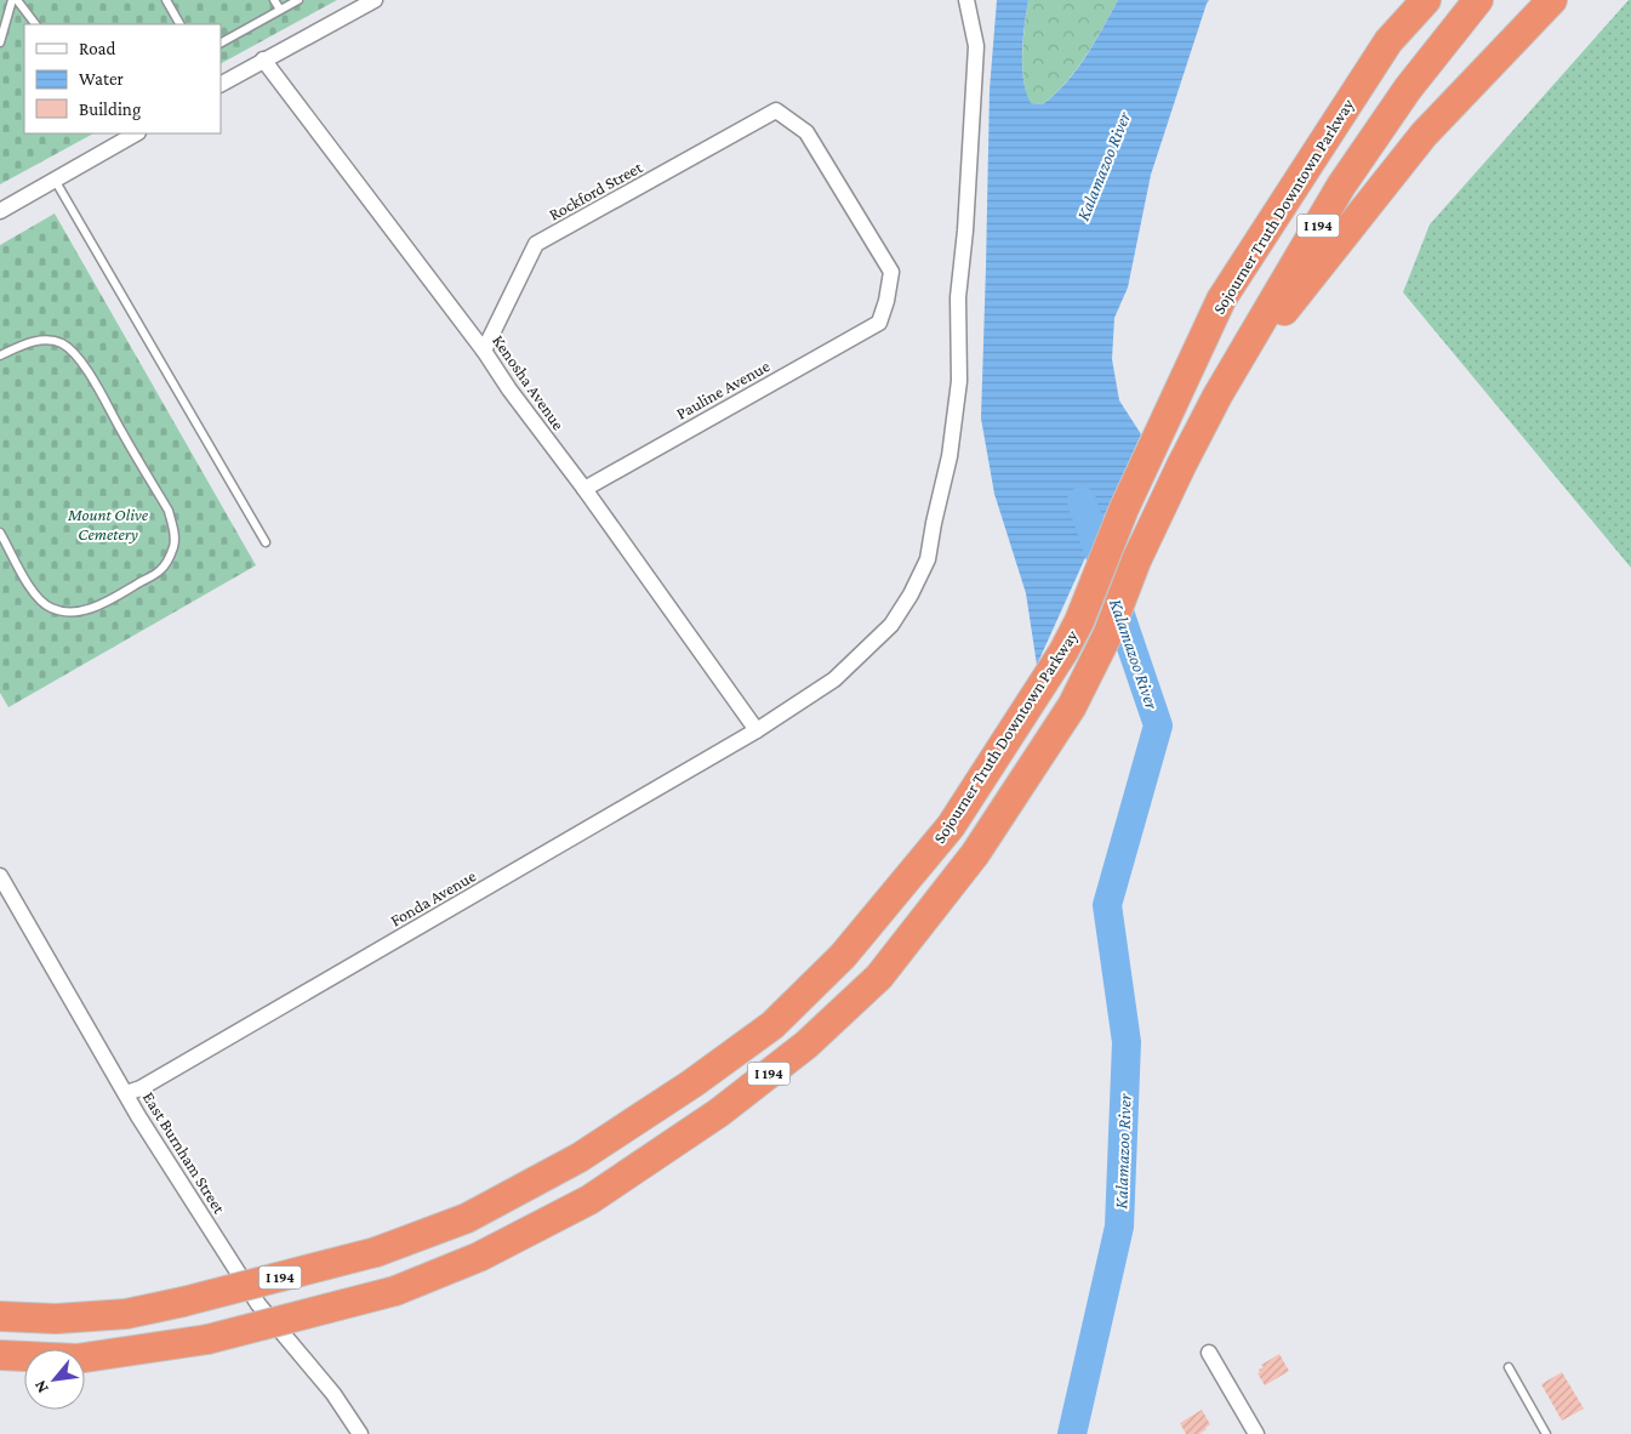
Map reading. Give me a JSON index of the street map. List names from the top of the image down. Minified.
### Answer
{"streets":{"highway":["Sojourner Truth Downtown Parkway","I 194"],"street":["Rockford Street","Kenosha Avenue","Pauline Avenue","Fonda Avenue","East Burnham Street"]},"crossings":[["Rockford Street","Kenosha Avenue"],["Rockford Street","Pauline Avenue"],["Kenosha Avenue","Pauline Avenue"],["Kenosha Avenue","Fonda Avenue"],["Fonda Avenue","East Burnham Street"]],"water":["Kalamazoo River"],"parks":["Mount Olive Cemetery"],"legend":["Road","Water","Building"],"north":"bottom left"}
